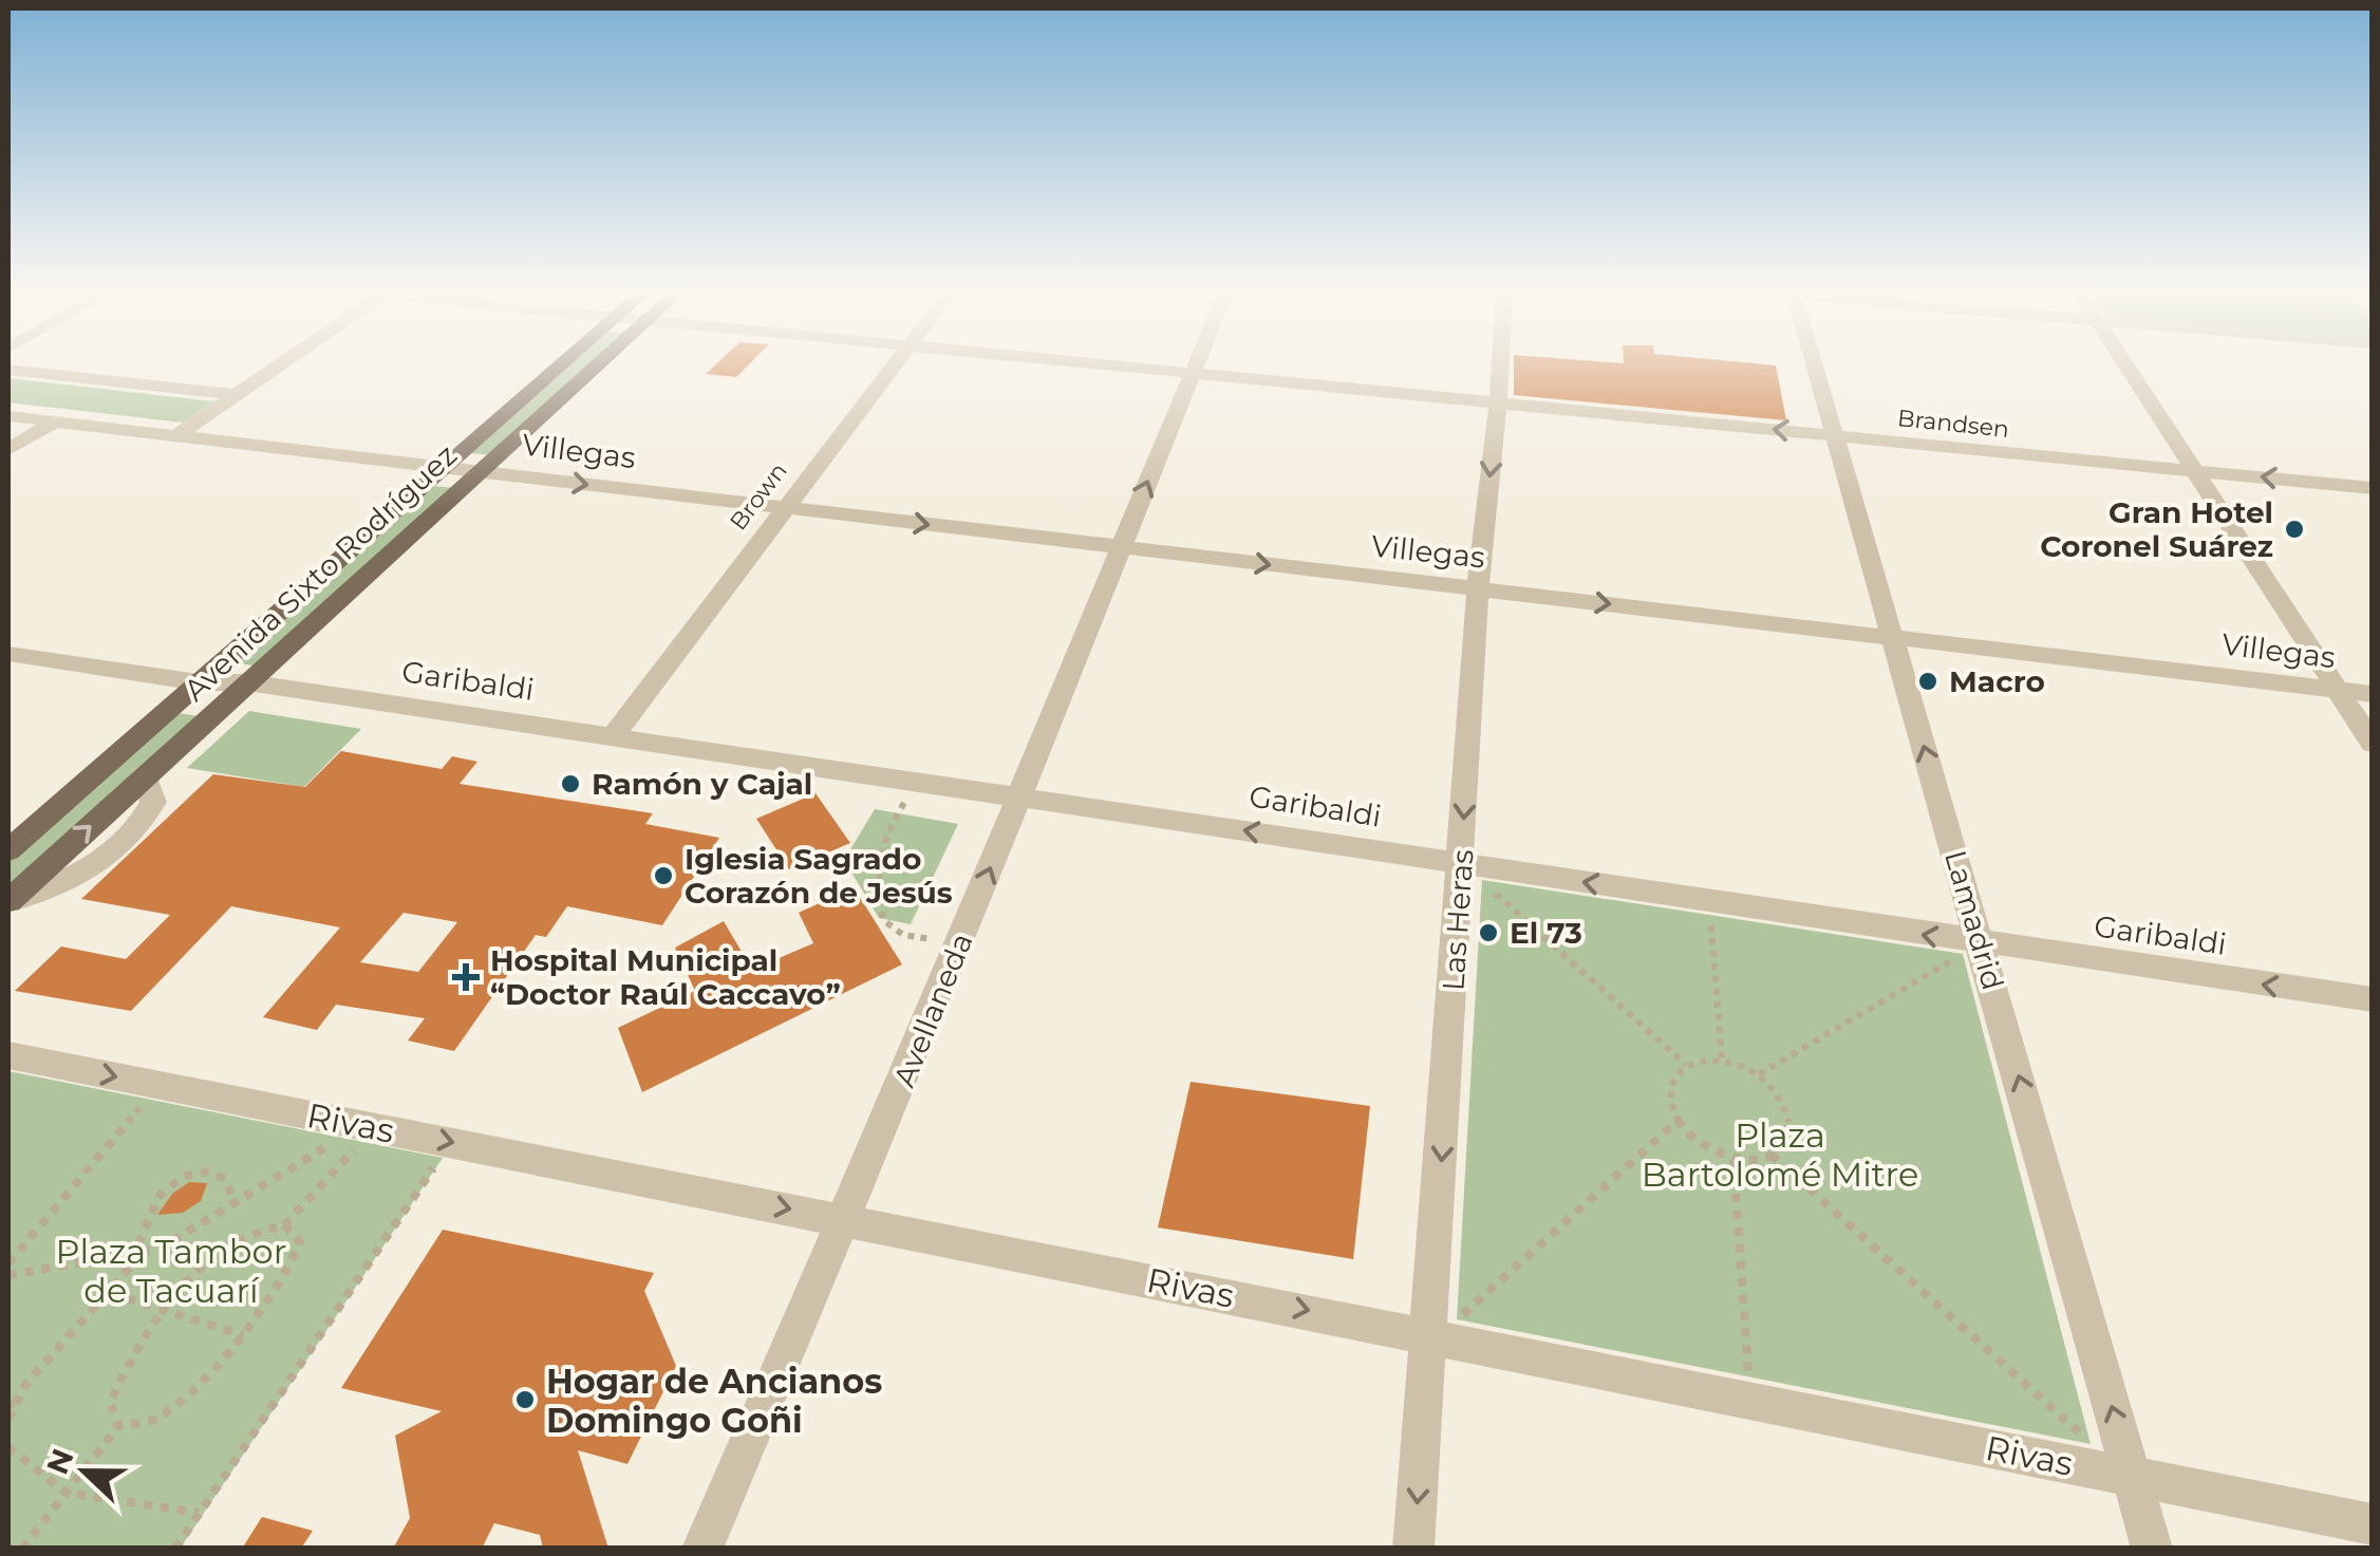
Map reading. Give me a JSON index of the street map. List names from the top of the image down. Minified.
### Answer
{"streets":{"main road":["Avenida Sixto Rodríguez"],"street":["Brandsen","Villegas","Brown","Garibaldi","Las Heras","Lamadrid","Avellaneda","Rivas"]},"crossings":[["Brandsen","Las Heras"],["Brandsen","Lamadrid"],["Brandsen","Avellaneda"],["Villegas","Brown"],["Villegas","Avenida Sixto Rodríguez"],["Villegas","Las Heras"],["Villegas","Lamadrid"],["Villegas","Avellaneda"],["Brown","Garibaldi"],["Avenida Sixto Rodríguez","Garibaldi"],["Garibaldi","Las Heras"],["Garibaldi","Lamadrid"],["Garibaldi","Avellaneda"],["Las Heras","Rivas"],["Lamadrid","Rivas"],["Avellaneda","Rivas"]],"one_way":["Brandsen","Villegas","Garibaldi","Las Heras","Lamadrid","Rivas"],"parks":["Plaza Bartolomé Mitre","Plaza Tambor de Tacuarí"],"places":{"other":["Gran Hotel Coronel Suárez","Macro","Ramón y Cajal","Iglesia Sagrado Corazón de Jesús","El 73","Hogar de Ancianos Domingo Goñi"],"health":["Hospital Municipal “Doctor Raúl Caccavo”"]},"north":"left"}
